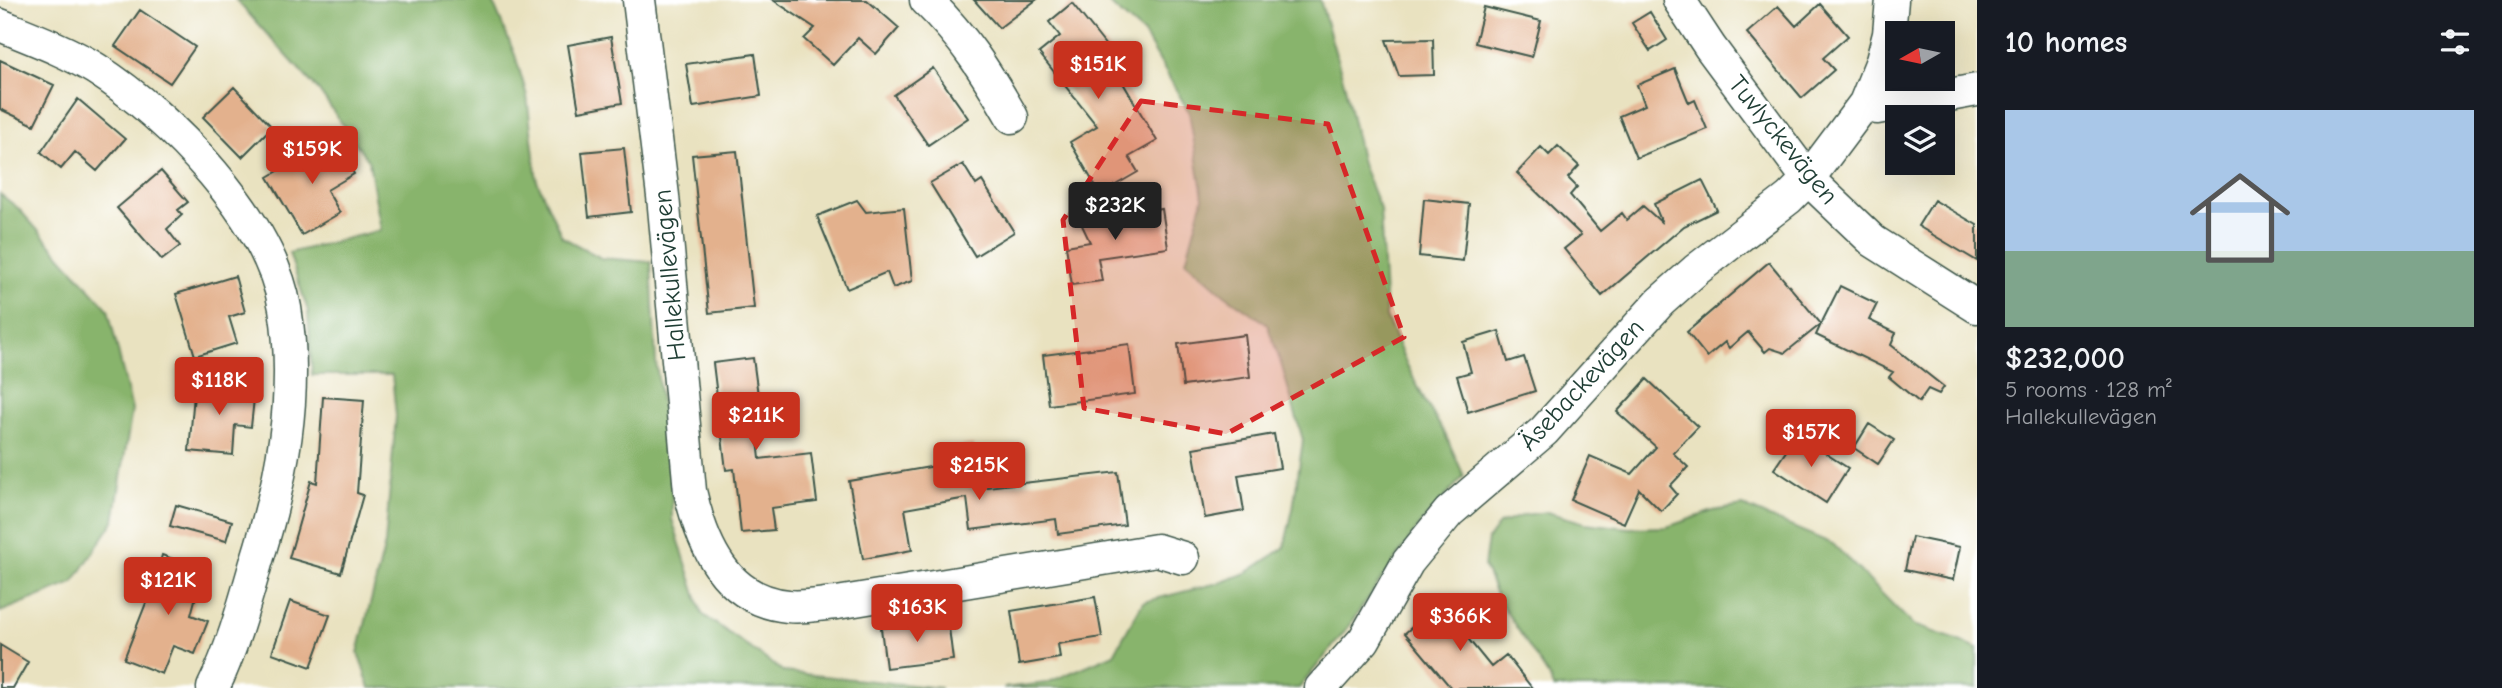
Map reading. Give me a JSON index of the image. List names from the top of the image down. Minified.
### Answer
{"streets":{"street":["Tuvlyckevägen","Hallekullevägen","Äsebackevägen"]},"crossings":[["Tuvlyckevägen","Äsebackevägen"]],"north":"left","page":{"heading":"10 homes","price":["$151K","$159K","$232K","$118K","$211K","$157K","$215K","$121K","$163K","$366K"],"list":[{"name":"$232,000","note":"5 rooms · 128 m² · Hallekullevägen"}]}}
